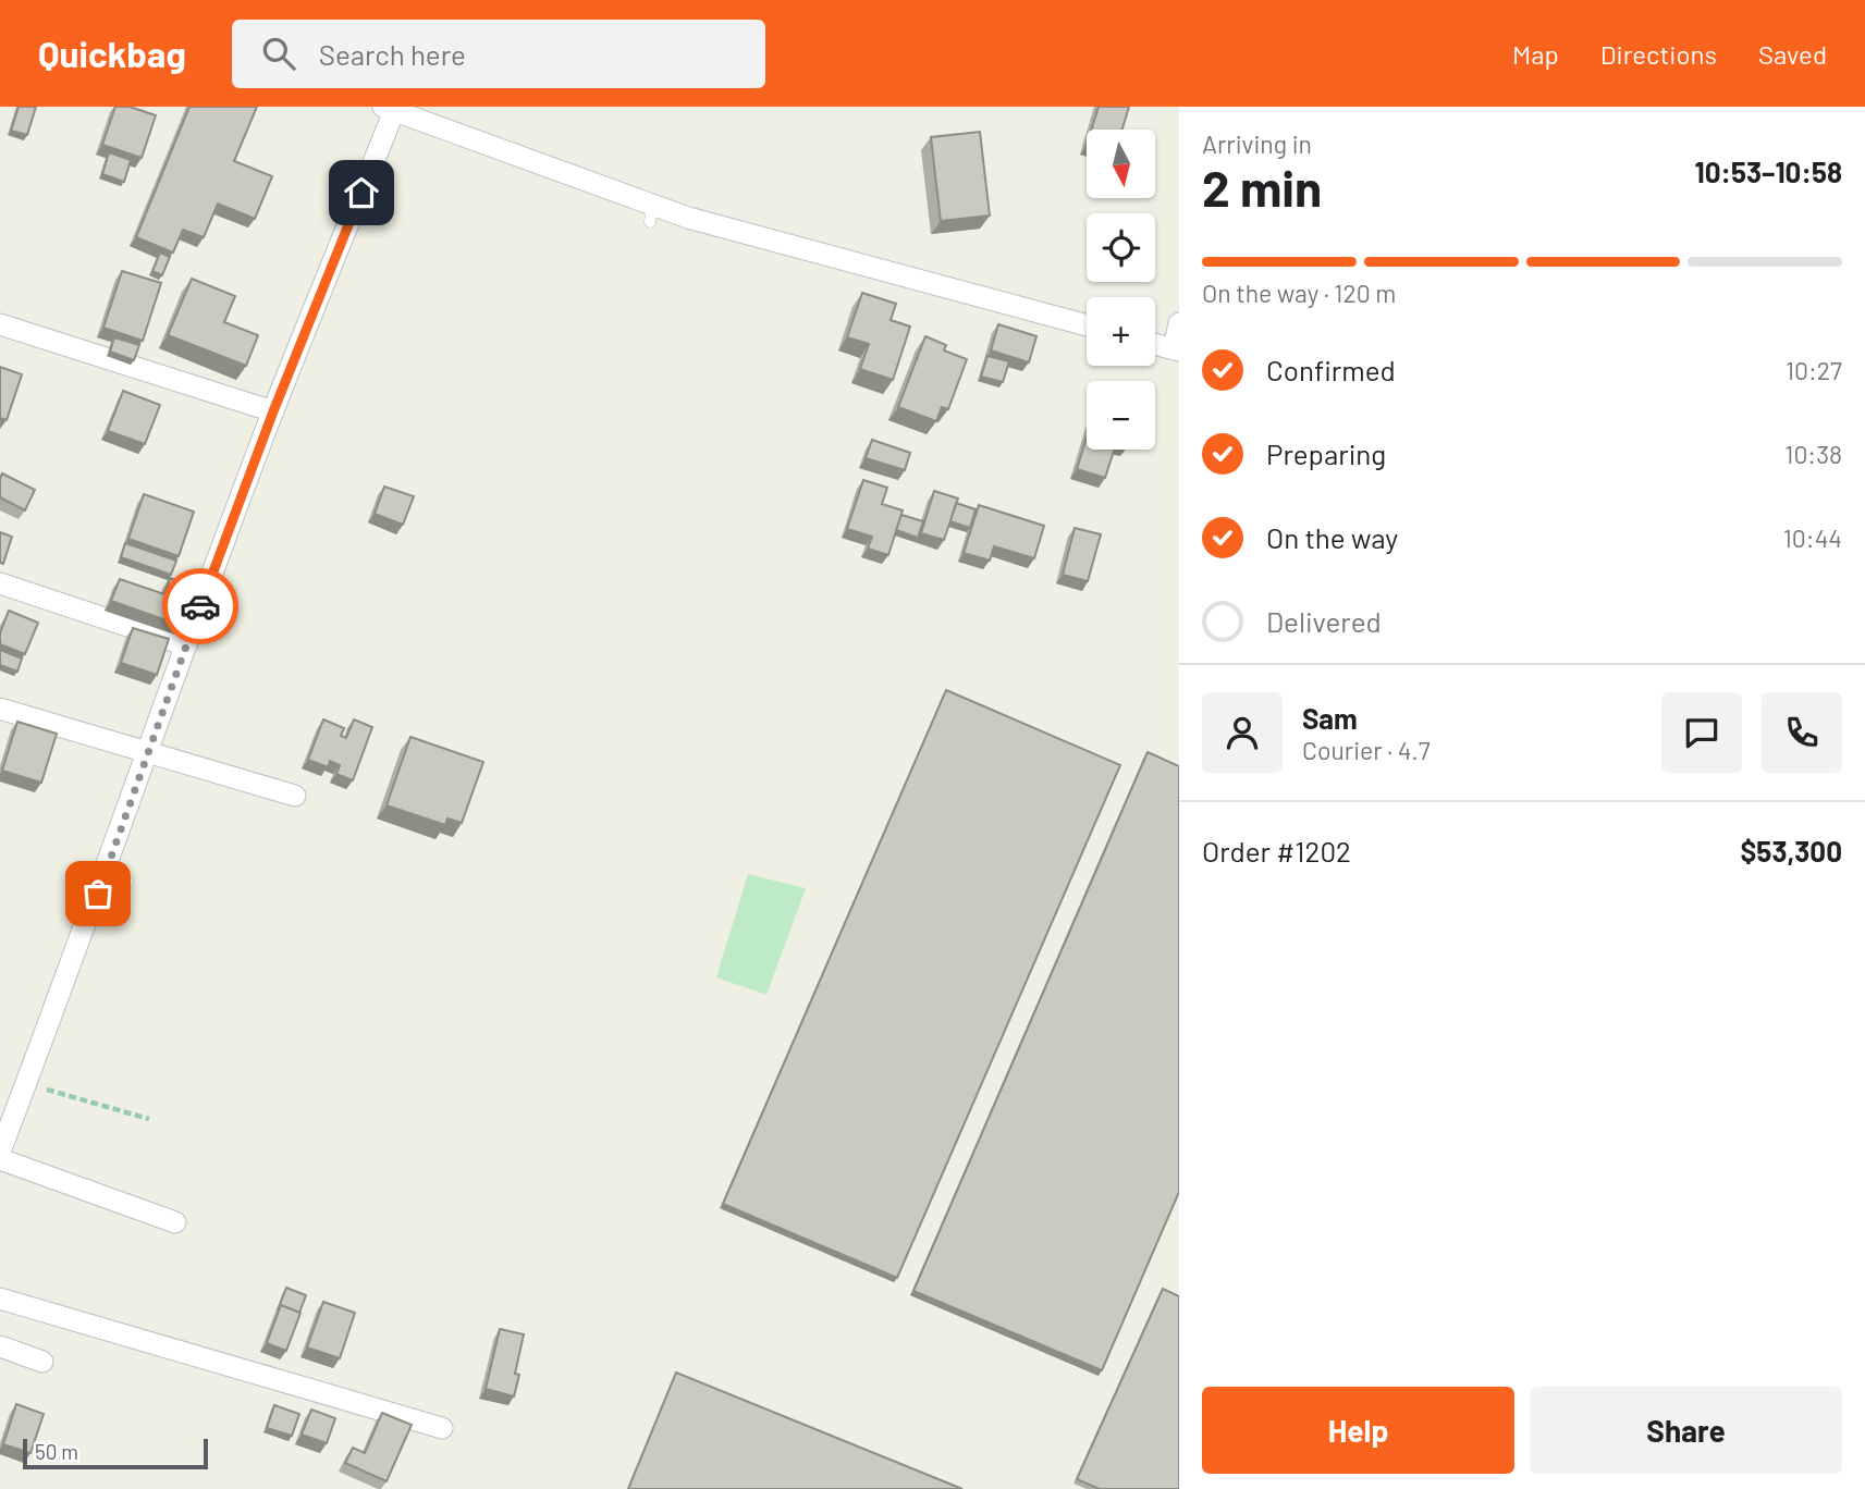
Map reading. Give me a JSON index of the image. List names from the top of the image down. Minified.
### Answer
{"scale_bar":"50 m","north":"bottom","page":{"header":"Quickbag","search":"Search here","nav":["Map","Directions","Saved"],"heading":["2 min","Arriving in","10:53–10:58"],"panel":["Sam","Courier · 4.7","Order #1202","$53,300"],"map_buttons":["+","−"],"bar":"On the way · 120 m","list":[["Confirmed","10:27"],["Preparing","10:38"],["On the way","10:44"],"Delivered"],"buttons":["Help","Share"],"scale":"50 m"}}
